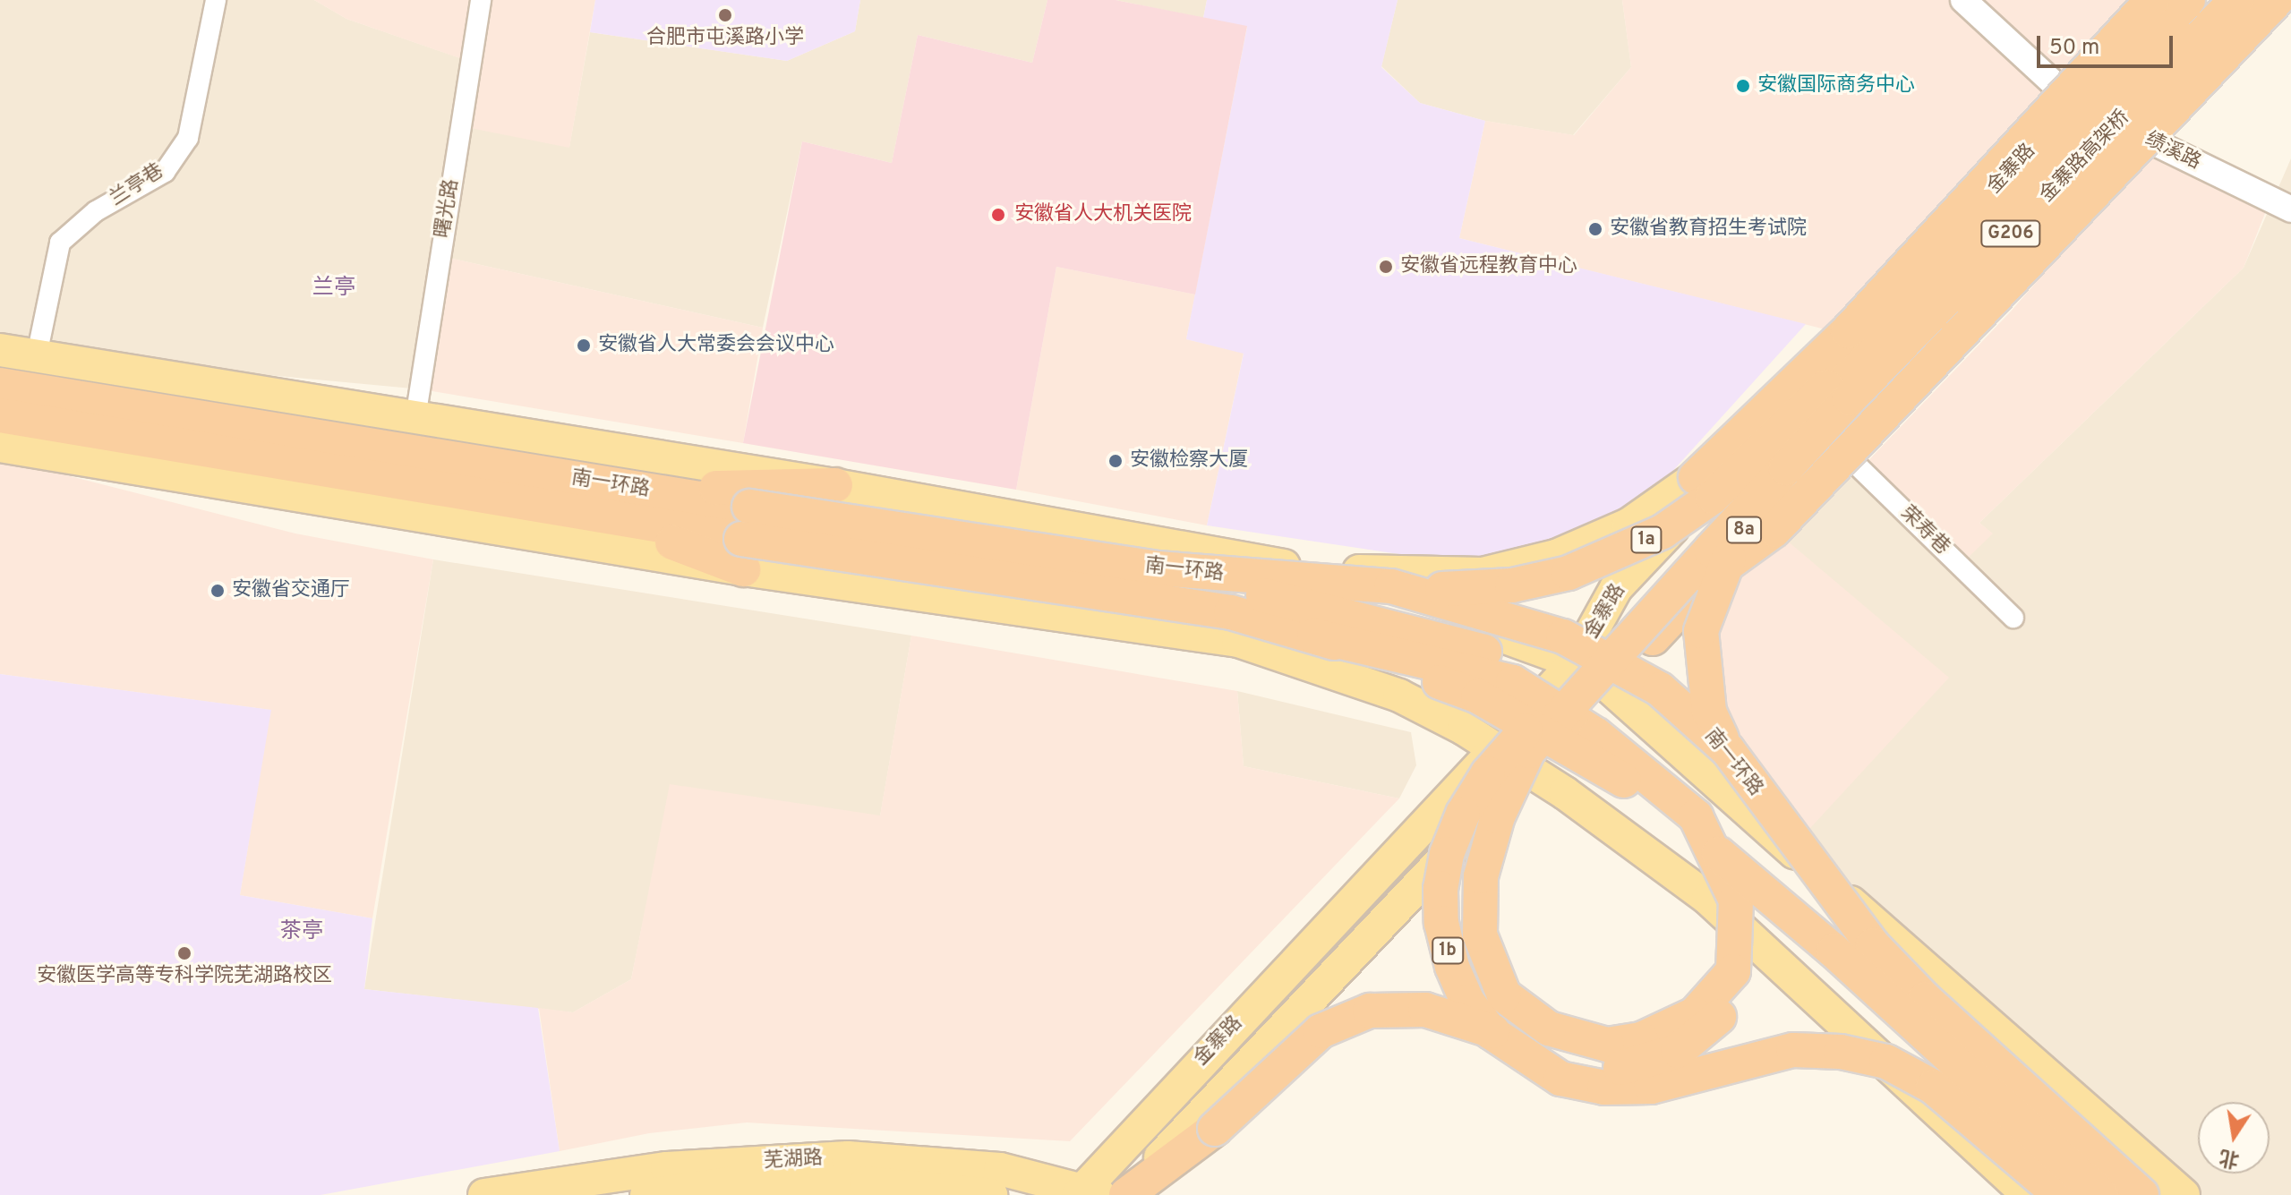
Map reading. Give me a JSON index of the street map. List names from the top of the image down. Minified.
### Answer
{"streets":{"highway":["金寨路高架桥","G206","南一环路","8a","1a","1b"],"main road":["金寨路","芜湖路"],"street":["绩溪路","兰亭巷","曙光路","荣寿巷"]},"crossings":[["绩溪路","金寨路"],["金寨路高架桥","南一环路"],["金寨路高架桥","8a"],["金寨路高架桥","1a"],["金寨路高架桥","1b"],["金寨路","芜湖路"],["南一环路","8a"],["南一环路","1a"],["1a","1b"]],"districts":["兰亭","茶亭"],"places":["合肥市屯溪路小学","安徽国际商务中心","安徽省人大机关医院","安徽省教育招生考试院","安徽省远程教育中心","安徽省人大常委会会议中心","安徽检察大厦","安徽省交通厅","安徽医学高等专科学院芜湖路校区"],"scale_bar":"50 m","north":"bottom"}
